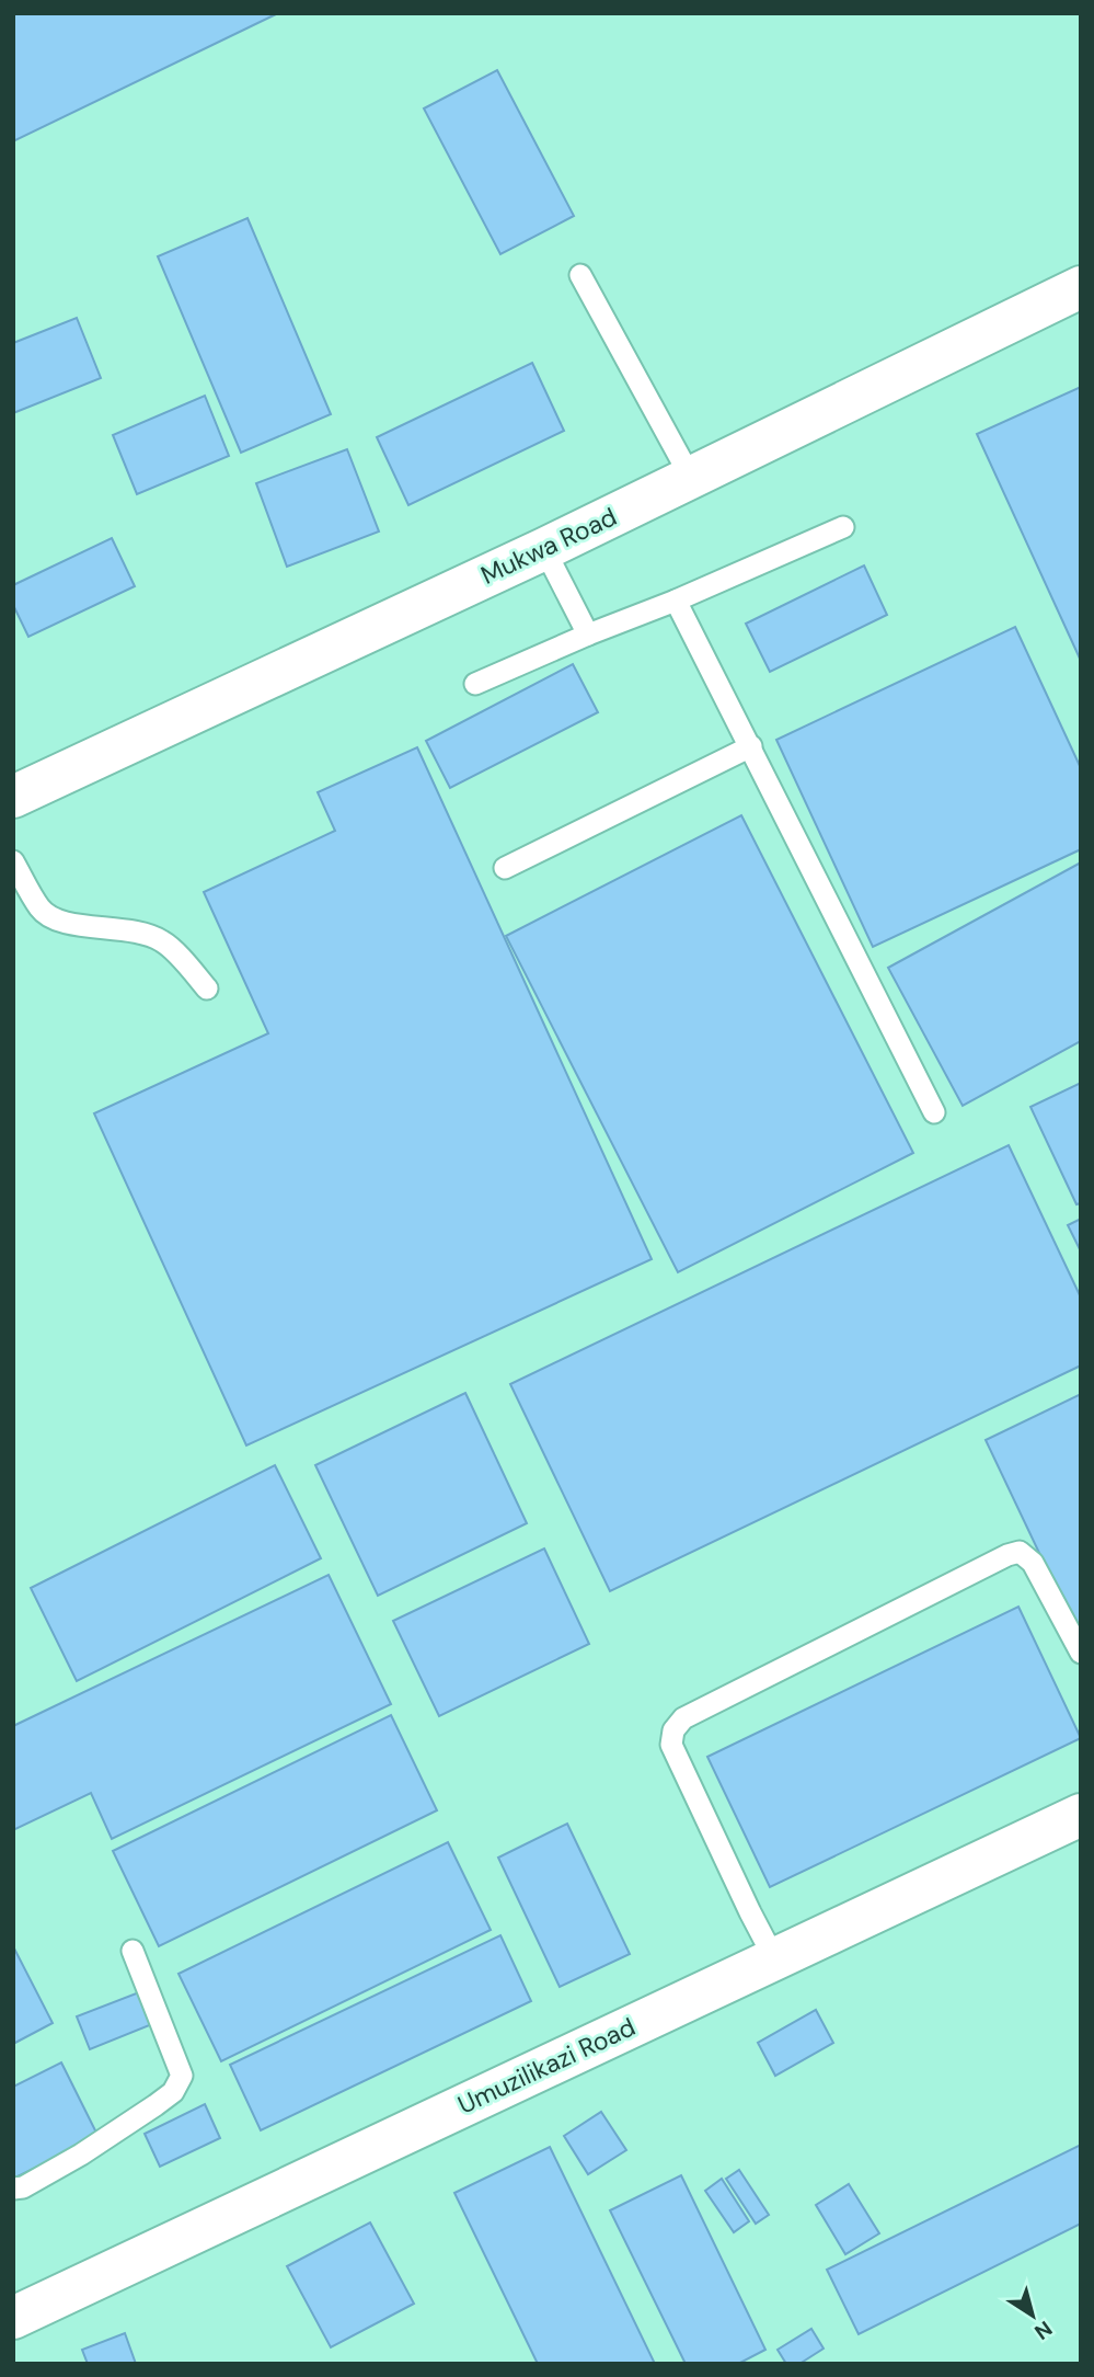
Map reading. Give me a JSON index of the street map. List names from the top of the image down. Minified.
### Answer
{"streets":{"street":["Mukwa Road","Umuzilikazi Road"]},"north":"bottom right"}
